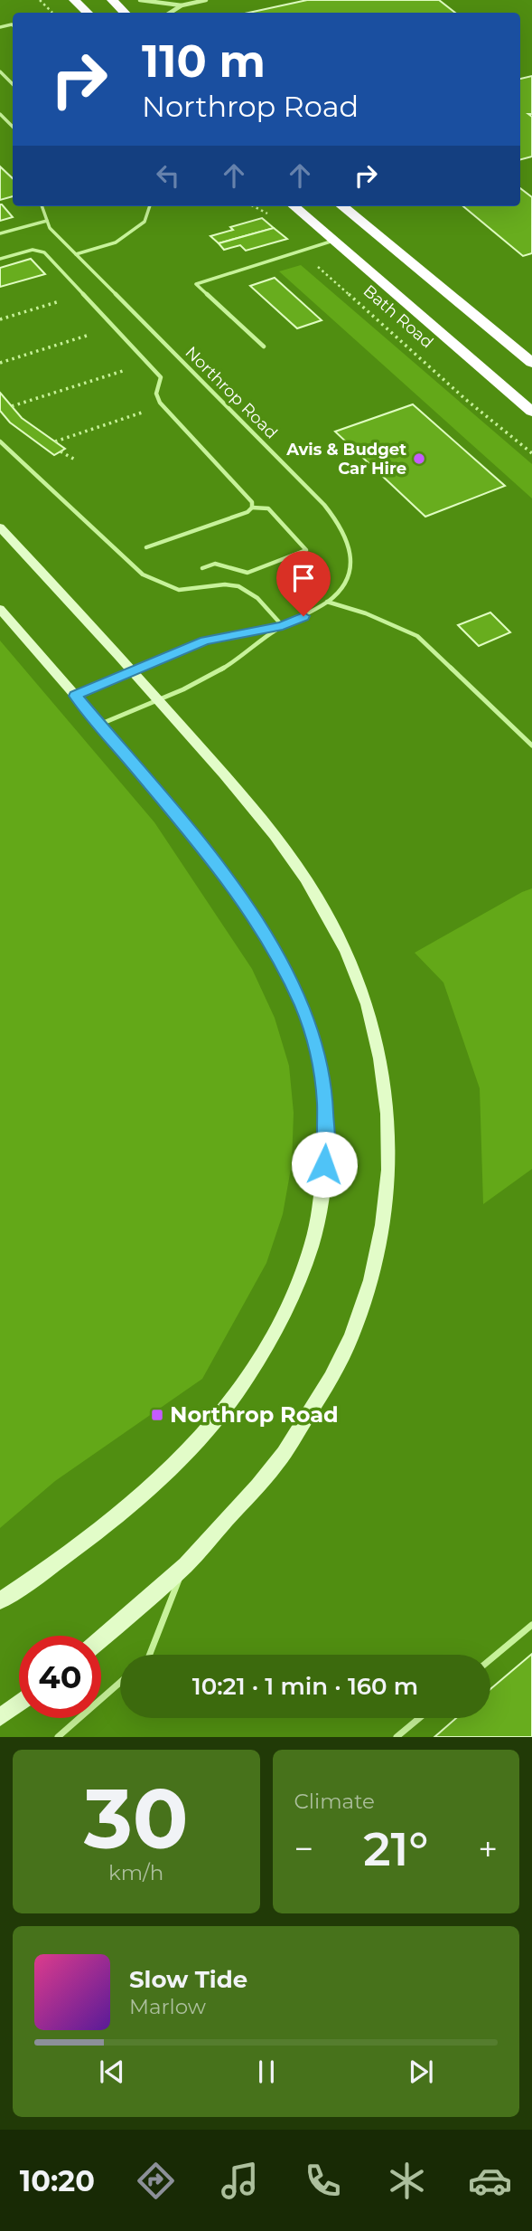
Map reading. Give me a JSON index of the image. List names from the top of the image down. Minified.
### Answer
{"streets":{"highway":["Bath Road"],"lane":["Northrop Road"]},"places":{"other":["Avis & Budget Car Hire"],"transit":["Northrop Road"]},"page":{"turn":["110 m","Northrop Road"],"limit":"40","trip":"10:21 · 1 min · 160 m","tile":[["30","km/h"],"Climate"],"heat":["−","21°","+"],"song":["Slow Tide","Marlow"],"tabs":"10:20"}}
